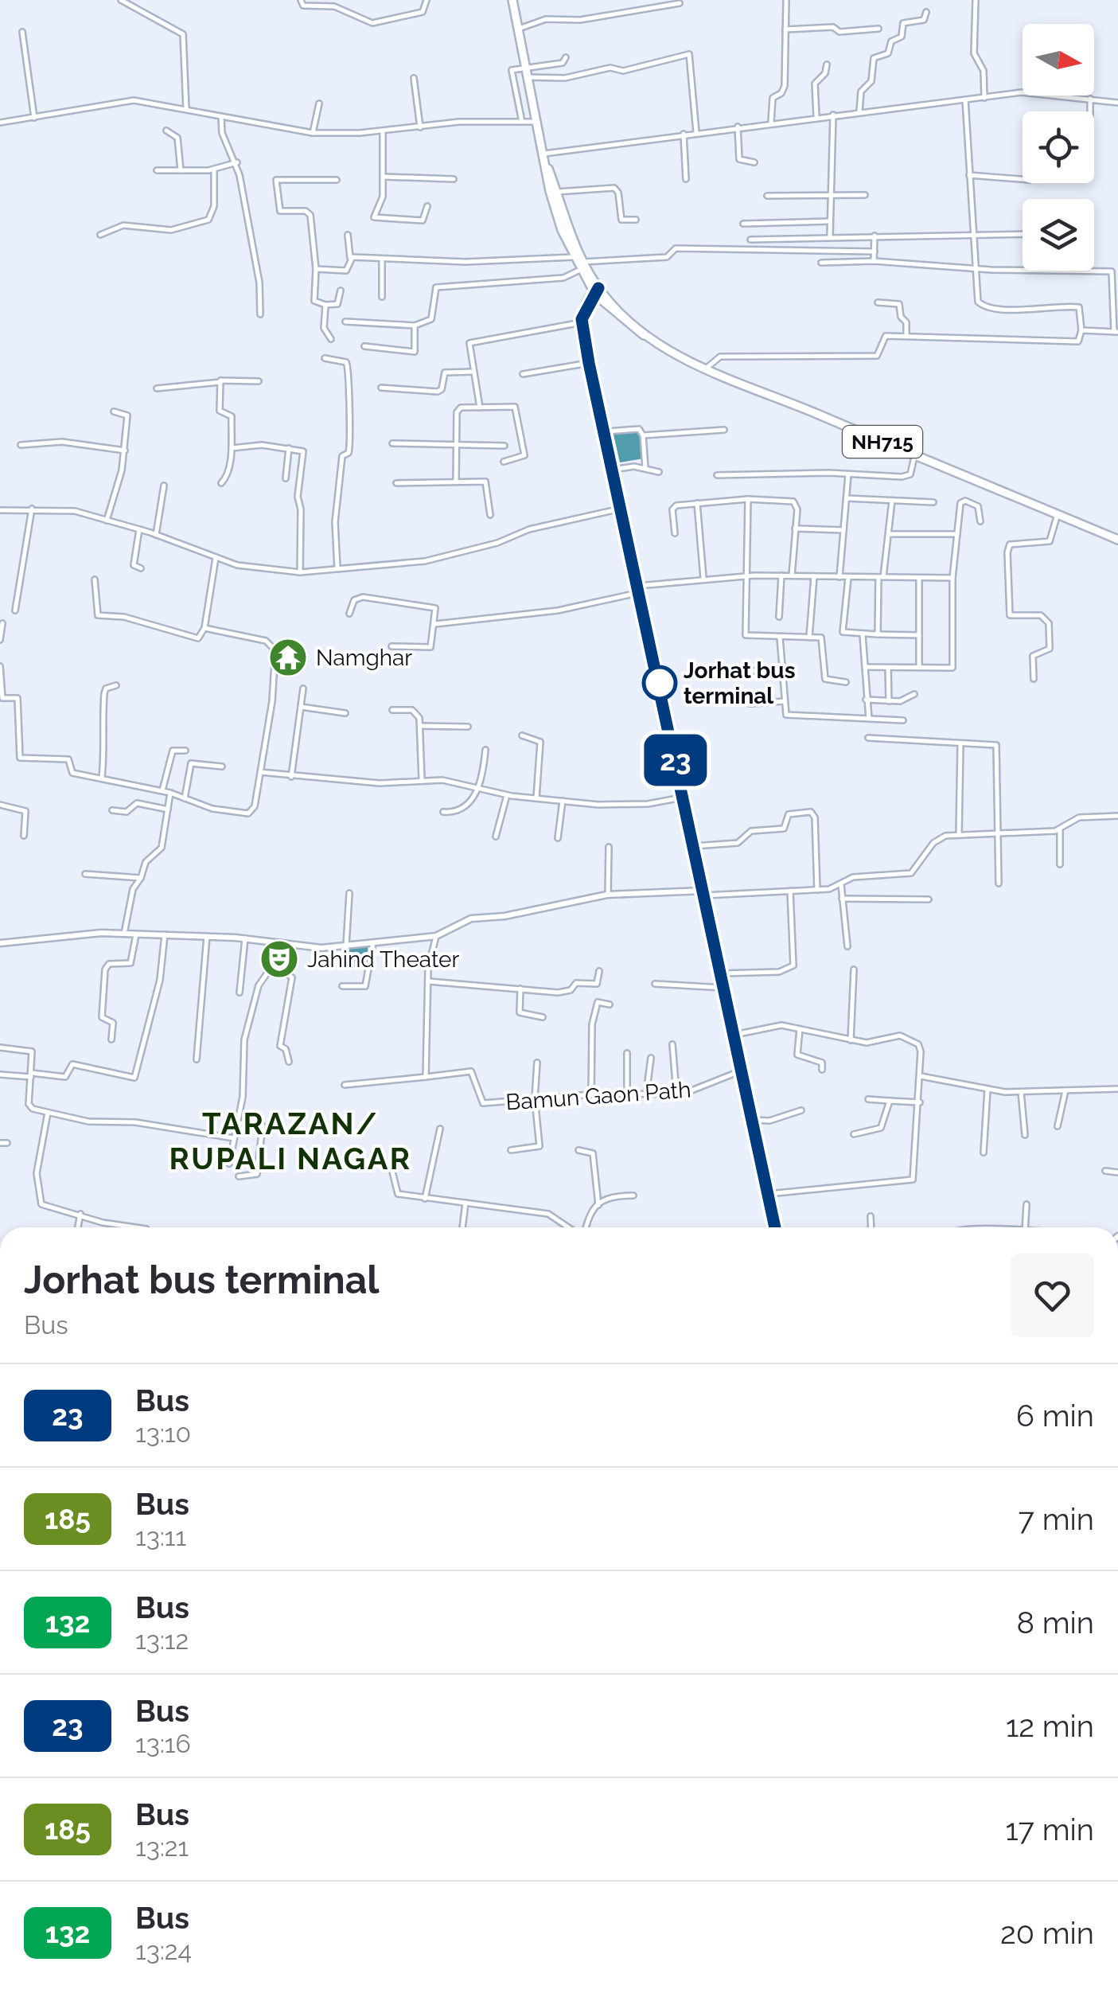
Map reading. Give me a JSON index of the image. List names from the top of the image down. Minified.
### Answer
{"streets":{"highway":["NH715"],"street":["Bamun Gaon Path"]},"districts":["TARAZAN/ RUPALI NAGAR"],"places":{"temple":["Namghar"],"other":["Jorhat bus terminal"],"theatre":["Jahind Theater"]},"lines":["bus line 23"],"north":"right","page":{"on_map":"23","heading":["Jorhat bus terminal","Bus"],"list":[{"mark":"23","name":"Bus","note":"13:10","value":"6 min"},{"mark":"185","name":"Bus","note":"13:11","value":"7 min"},{"mark":"132","name":"Bus","note":"13:12","value":"8 min"},{"mark":"23","name":"Bus","note":"13:16","value":"12 min"},{"mark":"185","name":"Bus","note":"13:21","value":"17 min"},{"mark":"132","name":"Bus","note":"13:24","value":"20 min"}]}}
